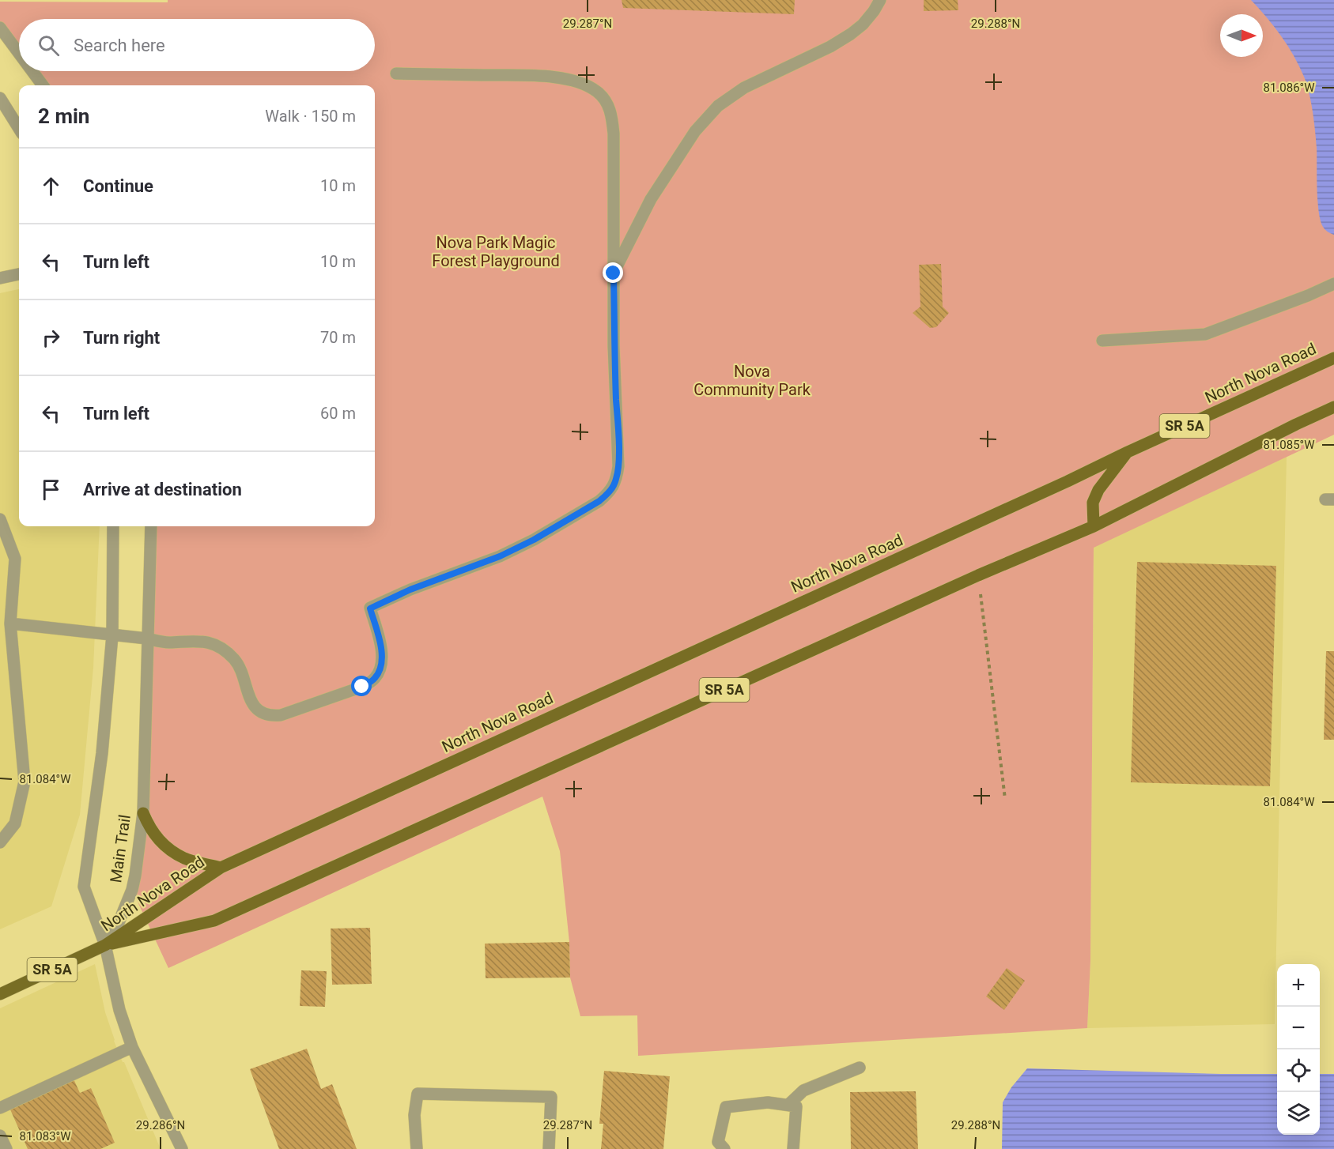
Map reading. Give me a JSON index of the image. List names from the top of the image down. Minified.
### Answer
{"streets":{"main road":["North Nova Road","SR 5A"],"street":["Main Trail"]},"crossings":[["North Nova Road","SR 5A"],["North Nova Road","Main Trail"],["SR 5A","Main Trail"]],"parks":["Nova Park Magic Forest Playground","Nova Community Park"],"north":"right","page":{"search":"Search here","heading":["2 min","Walk · 150 m"],"list":[["Continue","10 m"],["Turn left","10 m"],["Turn right","70 m"],["Turn left","60 m"],"Arrive at destination"],"map_buttons":["+","−"]},"coordinates":["29.287°N","29.288°N","81.086°W","81.085°W","81.084°W","29.286°N","81.083°W"]}
